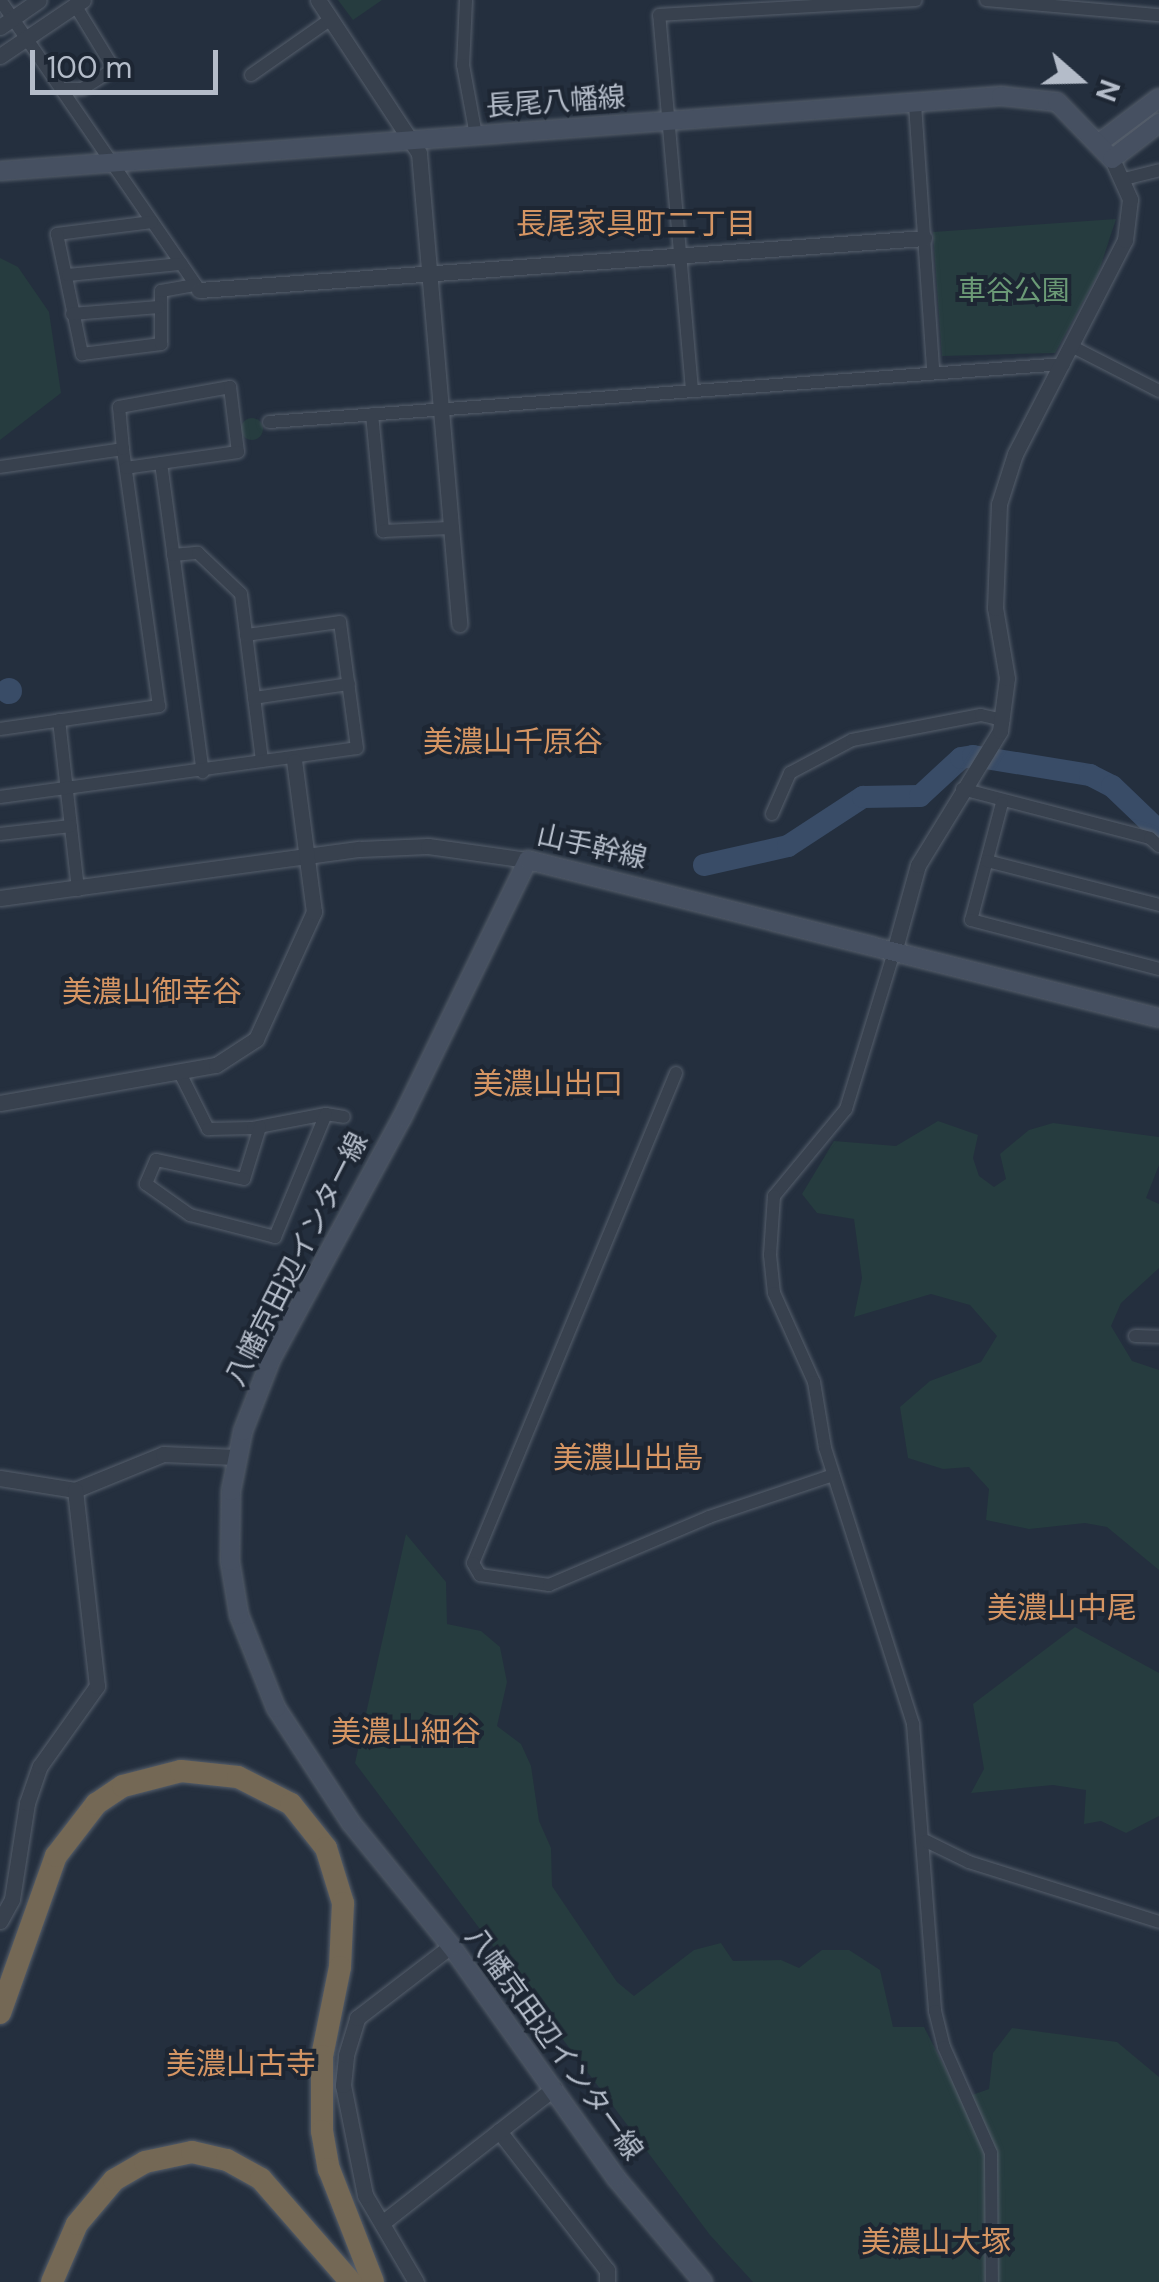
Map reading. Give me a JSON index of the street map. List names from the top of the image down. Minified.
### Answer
{"streets":{"main road":["長尾八幡線","山手幹線","八幡京田辺インター線"]},"crossings":[["山手幹線","八幡京田辺インター線"]],"districts":["長尾家具町二丁目","美濃山千原谷","美濃山御幸谷","美濃山出口","美濃山出島","美濃山中尾","美濃山細谷","美濃山古寺","美濃山大塚"],"parks":["車谷公園"],"scale_bar":"100 m","north":"right"}
